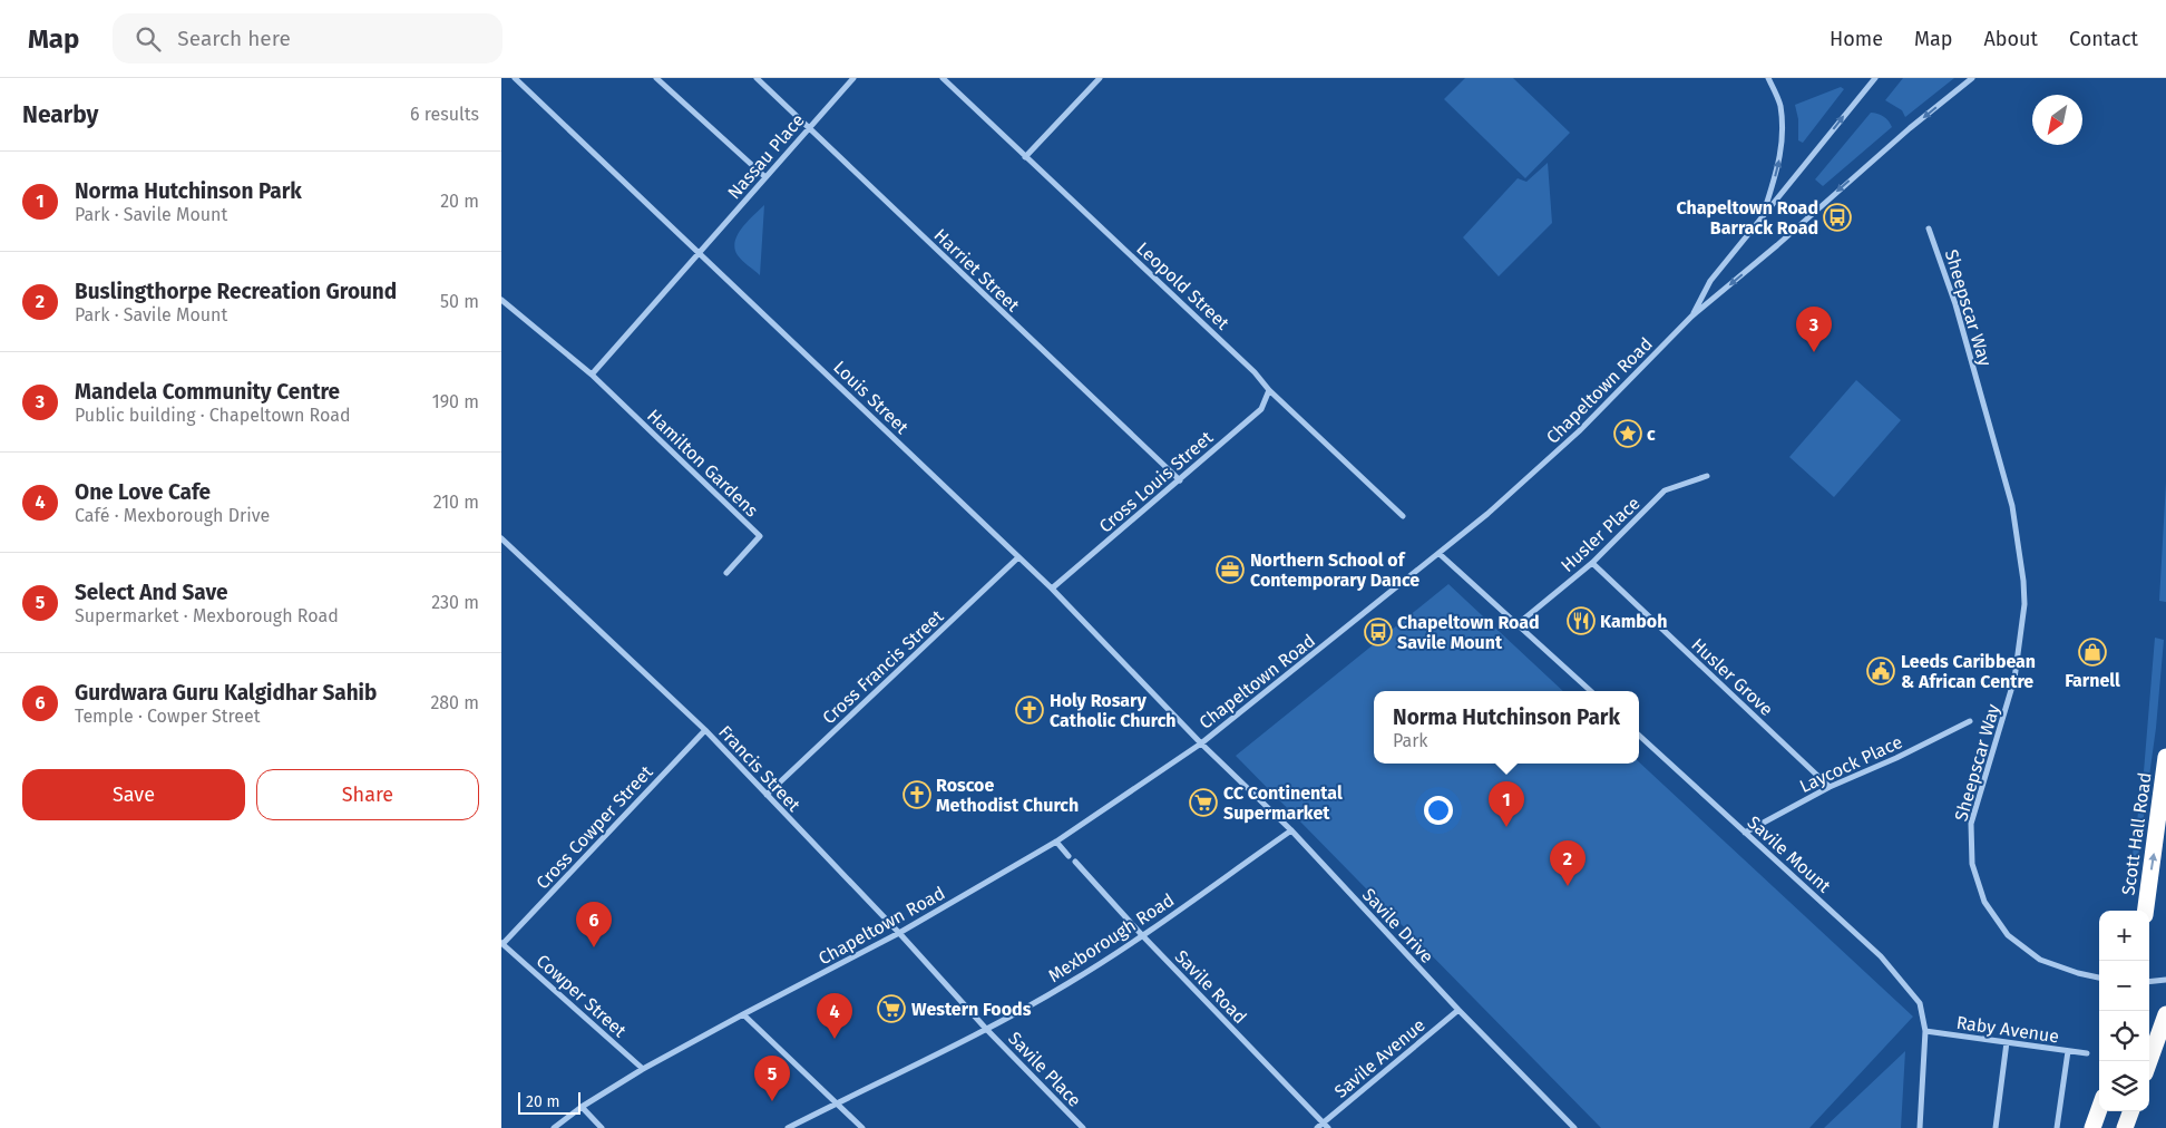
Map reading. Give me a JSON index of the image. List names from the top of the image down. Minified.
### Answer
{"streets":{"highway":["Scott Hall Road"],"street":["Nassau Place","Harriet Street","Leopold Street","Sheepscar Way","Chapeltown Road","Louis Street","Hamilton Gardens","Cross Louis Street","Husler Place","Cross Francis Street","Husler Grove","Laycock Place","Francis Street","Cross Cowper Street","Savile Mount","Savile Drive","Mexborough Road","Savile Road","Cowper Street","Raby Avenue","Savile Avenue","Savile Place"]},"crossings":[["Nassau Place","Harriet Street"],["Nassau Place","Louis Street"],["Harriet Street","Cross Louis Street"],["Leopold Street","Cross Louis Street"],["Chapeltown Road","Louis Street"],["Chapeltown Road","Francis Street"],["Chapeltown Road","Savile Drive"],["Chapeltown Road","Cowper Street"],["Louis Street","Cross Louis Street"],["Louis Street","Cross Francis Street"],["Louis Street","Savile Drive"],["Husler Place","Husler Grove"],["Cross Francis Street","Francis Street"],["Husler Grove","Laycock Place"],["Laycock Place","Savile Mount"],["Francis Street","Cross Cowper Street"],["Francis Street","Mexborough Road"],["Francis Street","Savile Place"],["Cross Cowper Street","Cowper Street"],["Savile Mount","Raby Avenue"],["Savile Drive","Mexborough Road"],["Savile Drive","Savile Avenue"],["Mexborough Road","Savile Road"],["Mexborough Road","Savile Place"],["Savile Road","Savile Avenue"]],"one_way":["Scott Hall Road"],"places":{"bus stop":["Chapeltown Road Barrack Road","Chapeltown Road Savile Mount"],"place":["c"],"office":["Northern School of Contemporary Dance"],"restaurant":["Kamboh"],"shop":["Farnell"],"public building":["Leeds Caribbean & African Centre"],"church":["Holy Rosary Catholic Church","Roscoe Methodist Church"],"supermarket":["CC Continental Supermarket","Western Foods"]},"scale_bar":"20 m","north":"bottom left","page":{"header":"Map","search":"Search here","nav":["Home","Map","About","Contact"],"heading":["Nearby","6 results"],"list":[{"mark":"1","name":"Norma Hutchinson Park","note":"Park · Savile Mount","value":"20 m"},{"mark":"2","name":"Buslingthorpe Recreation Ground","note":"Park · Savile Mount","value":"50 m"},{"mark":"3","name":"Mandela Community Centre","note":"Public building · Chapeltown Road","value":"190 m"},{"mark":"4","name":"One Love Cafe","note":"Café · Mexborough Drive","value":"210 m"},{"mark":"5","name":"Select And Save","note":"Supermarket · Mexborough Road","value":"230 m"},{"mark":"6","name":"Gurdwara Guru Kalgidhar Sahib","note":"Temple · Cowper Street","value":"280 m"}],"pins":["3","1","2","6","4","5"],"popup":["Norma Hutchinson Park","Park"],"buttons":["Save","Share"],"map_buttons":["+","−"],"scale":"20 m"}}
